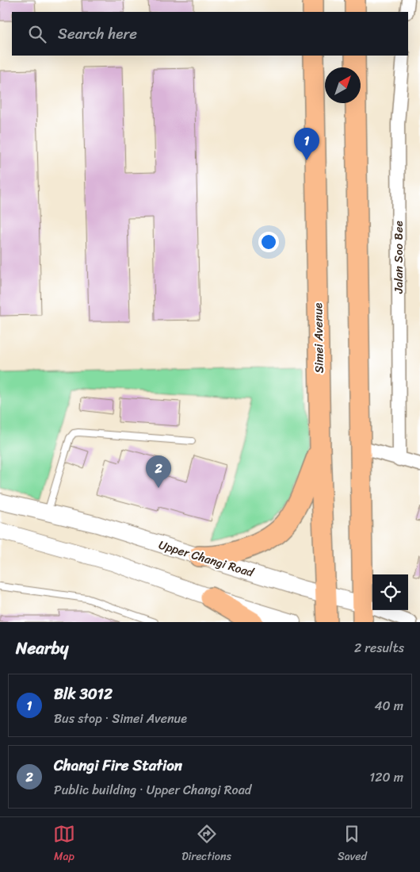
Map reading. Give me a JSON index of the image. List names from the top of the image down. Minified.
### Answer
{"streets":{"main road":["Simei Avenue"],"street":["Jalan Soo Bee","Upper Changi Road"]},"crossings":[["Simei Avenue","Upper Changi Road"]],"north":"top right","page":{"search":"Search here","pins":["1","2"],"heading":["Nearby","2 results"],"list":[{"mark":"1","name":"Blk 3012","note":"Bus stop · Simei Avenue","value":"40 m"},{"mark":"2","name":"Changi Fire Station","note":"Public building · Upper Changi Road","value":"120 m"}],"nav":["Map","Directions","Saved"]}}
